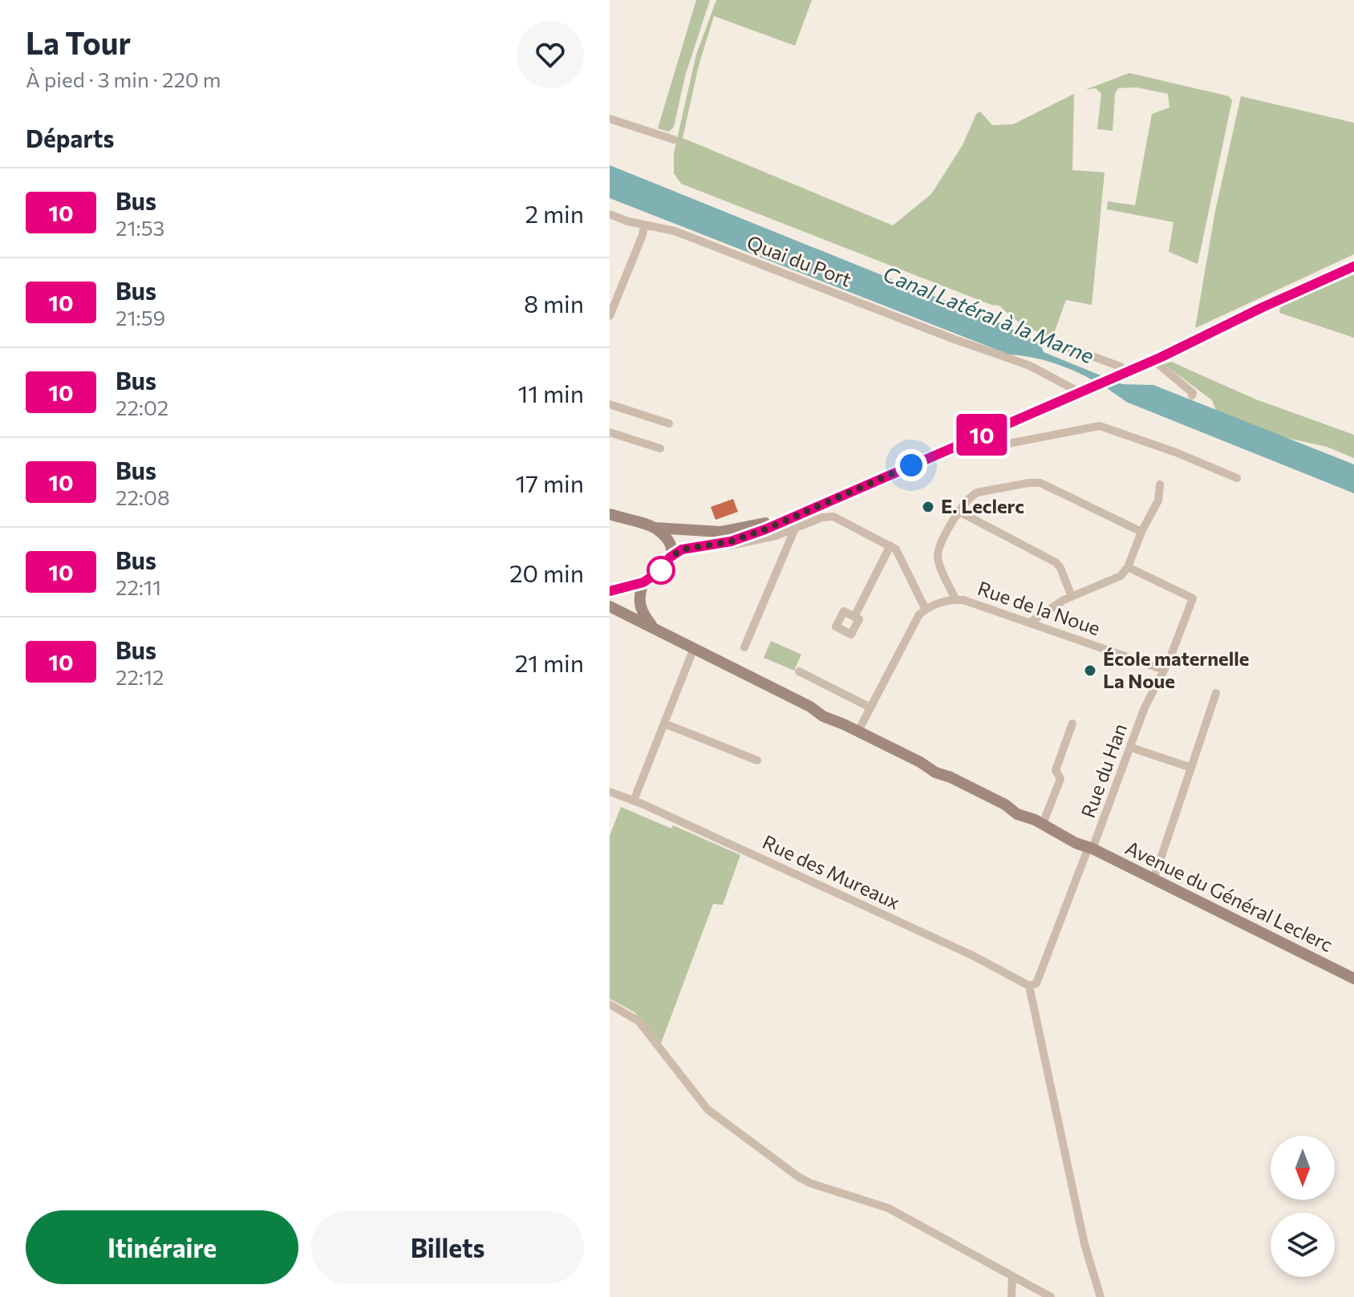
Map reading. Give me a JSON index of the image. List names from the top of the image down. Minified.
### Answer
{"streets":{"main road":["Avenue du Général Leclerc"],"street":["Quai du Port","Rue de la Noue","Rue du Han","Rue des Mureaux"]},"crossings":[["Rue de la Noue","Rue du Han"],["Rue du Han","Rue des Mureaux"],["Rue du Han","Avenue du Général Leclerc"]],"water":["Canal Latéral à la Marne"],"places":["E. Leclerc","École maternelle La Noue"],"lines":["bus line 10"],"north":"bottom","page":{"heading":[["La Tour","À pied · 3 min · 220 m"],"Départs"],"on_map":"10","list":[{"mark":"10","name":"Bus","note":"21:53","value":"2 min"},{"mark":"10","name":"Bus","note":"21:59","value":"8 min"},{"mark":"10","name":"Bus","note":"22:02","value":"11 min"},{"mark":"10","name":"Bus","note":"22:08","value":"17 min"},{"mark":"10","name":"Bus","note":"22:11","value":"20 min"},{"mark":"10","name":"Bus","note":"22:12","value":"21 min"}],"buttons":["Itinéraire","Billets"]}}
